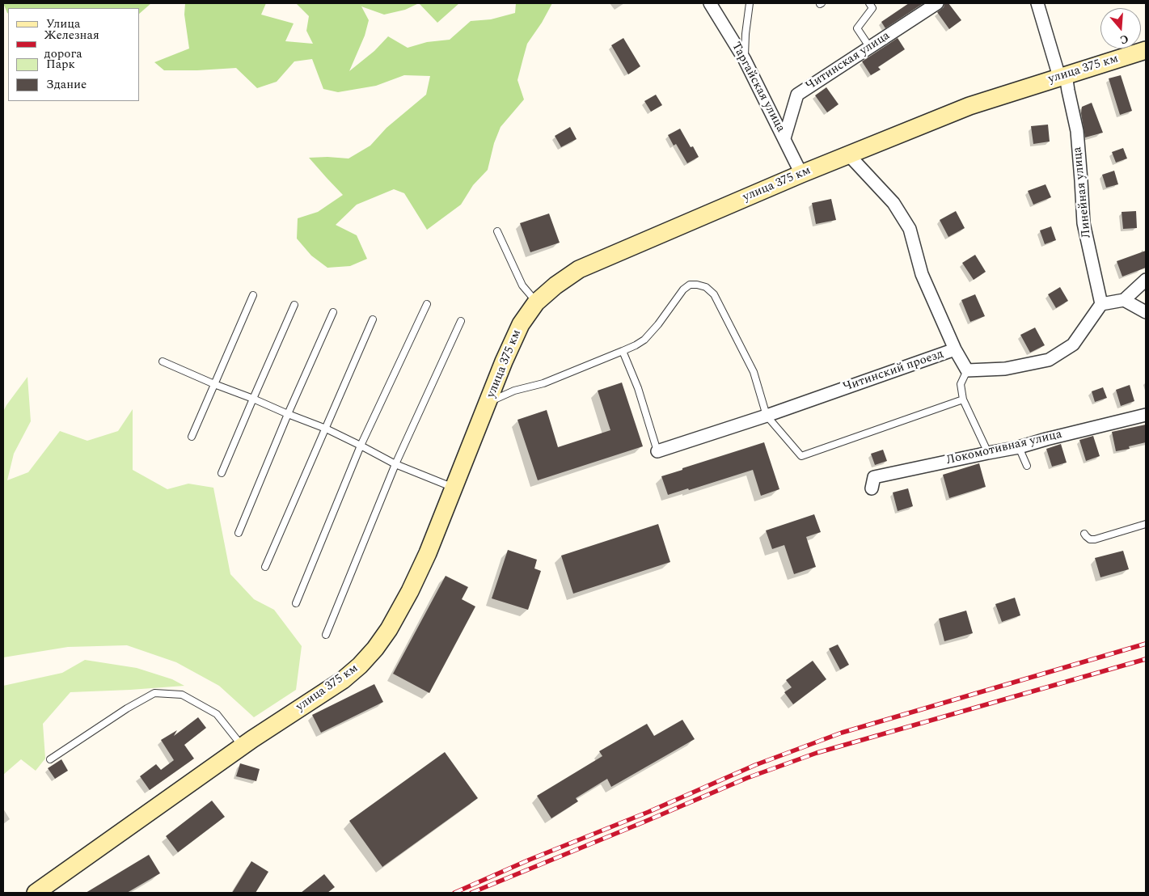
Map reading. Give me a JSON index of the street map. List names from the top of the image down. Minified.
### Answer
{"streets":{"main road":["улица 375 км"],"street":["Читинская улица","Таргайская улица","Линейная улица","Читинский проезд","Локомотивная улица"]},"crossings":[["Читинская улица","Таргайская улица"],["улица 375 км","Таргайская улица"],["улица 375 км","Линейная улица"]],"legend":["Улица","Железная дорога","Парк","Здание"],"north":"bottom"}
